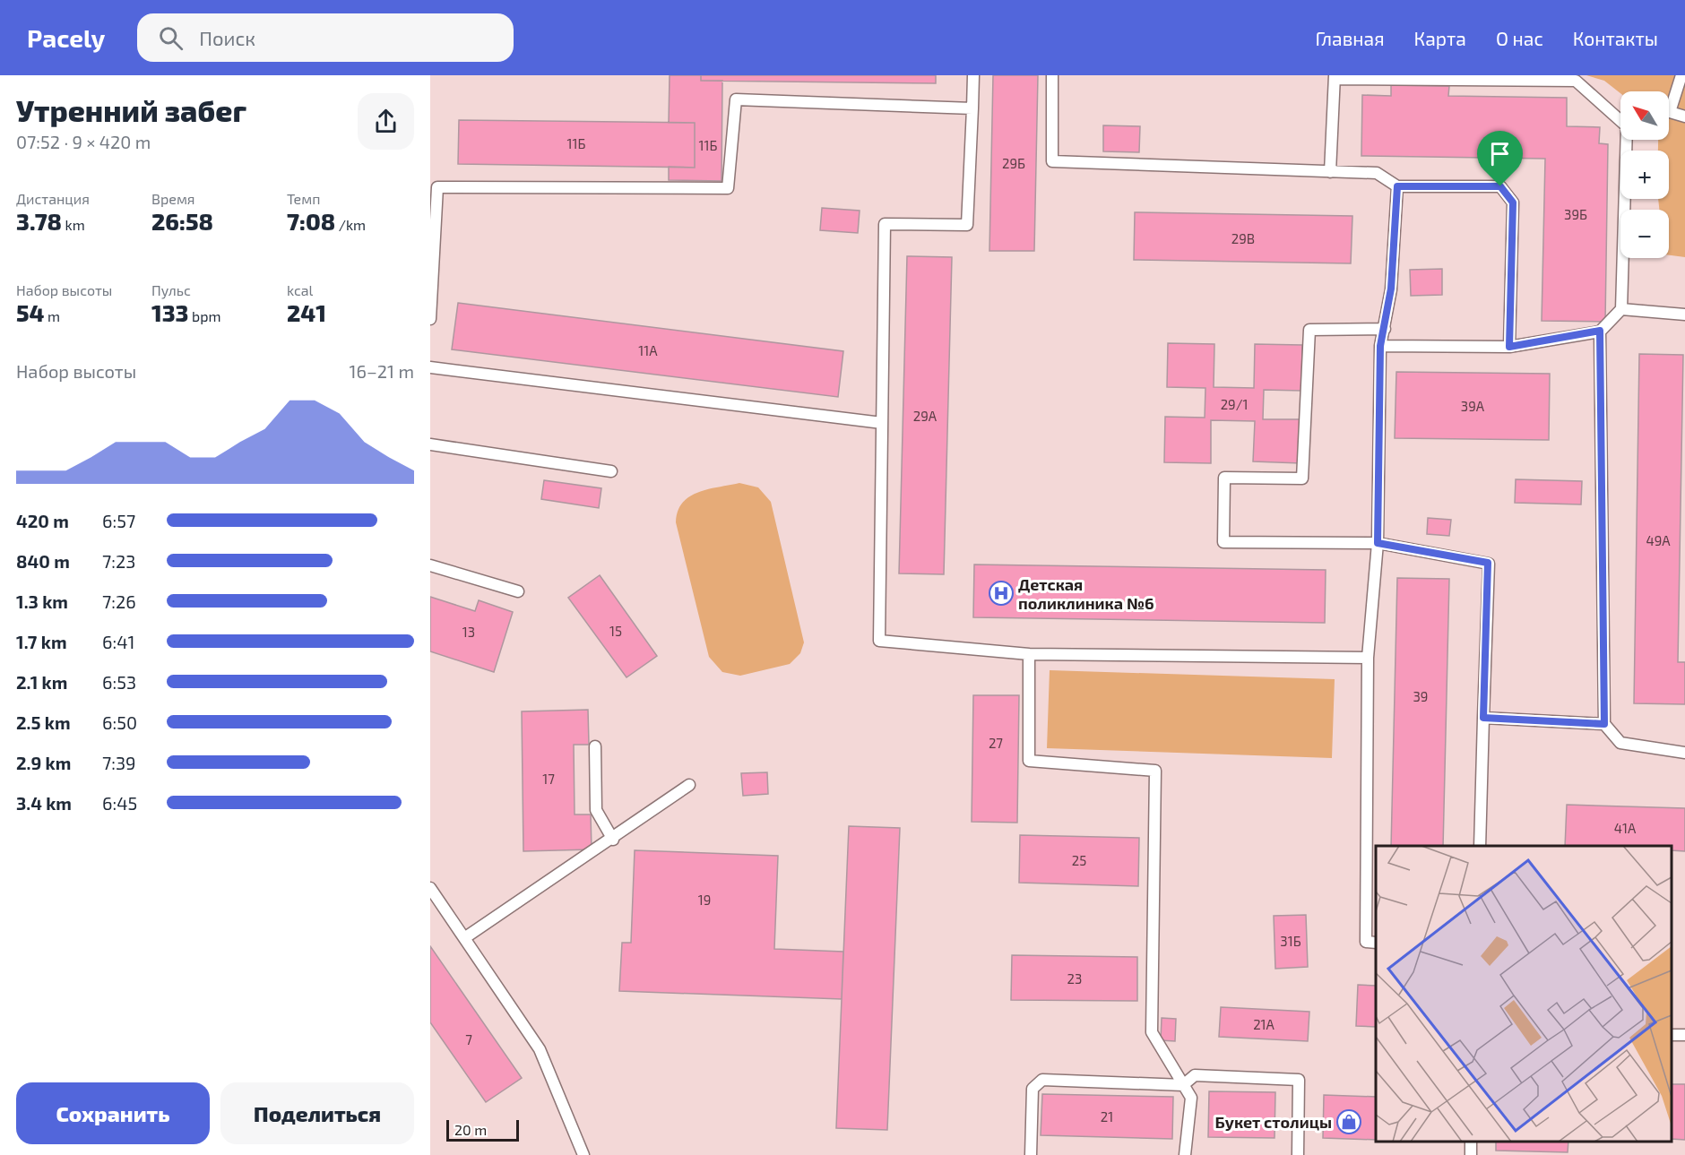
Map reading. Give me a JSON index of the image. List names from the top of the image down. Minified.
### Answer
{"places":{"hospital":["Детская поликлиника №6"],"shop":["Букет столицы"]},"house_numbers":["11Б","11Б","29Б","39Б","29В","11А","29/1","39А","29А","49А","15","13","39","27","17","41А","25","19","31Б","23","21А","7","21"],"scale_bar":"20 m","north":"top left","page":{"header":"Pacely","search":"Поиск","nav":["Главная","Карта","О нас","Контакты"],"heading":["Утренний забег","07:52 · 9 × 420 m"],"map_buttons":["+","−"],"stats":[["Дистанция","3.78 km"],["Время","26:58"],["Темп","7:08 /km"],["Набор высоты","54 m"],["Пульс","133 bpm"],["kcal","241"]],"chart":["Набор высоты","16–21 m"],"list":[{"name":"420 m","note":"6:57"},{"name":"840 m","note":"7:23"},{"name":"1.3 km","note":"7:26"},{"name":"1.7 km","note":"6:41"},{"name":"2.1 km","note":"6:53"},{"name":"2.5 km","note":"6:50"},{"name":"2.9 km","note":"7:39"},{"name":"3.4 km","note":"6:45"}],"buttons":["Сохранить","Поделиться"],"scale":"20 m"}}
